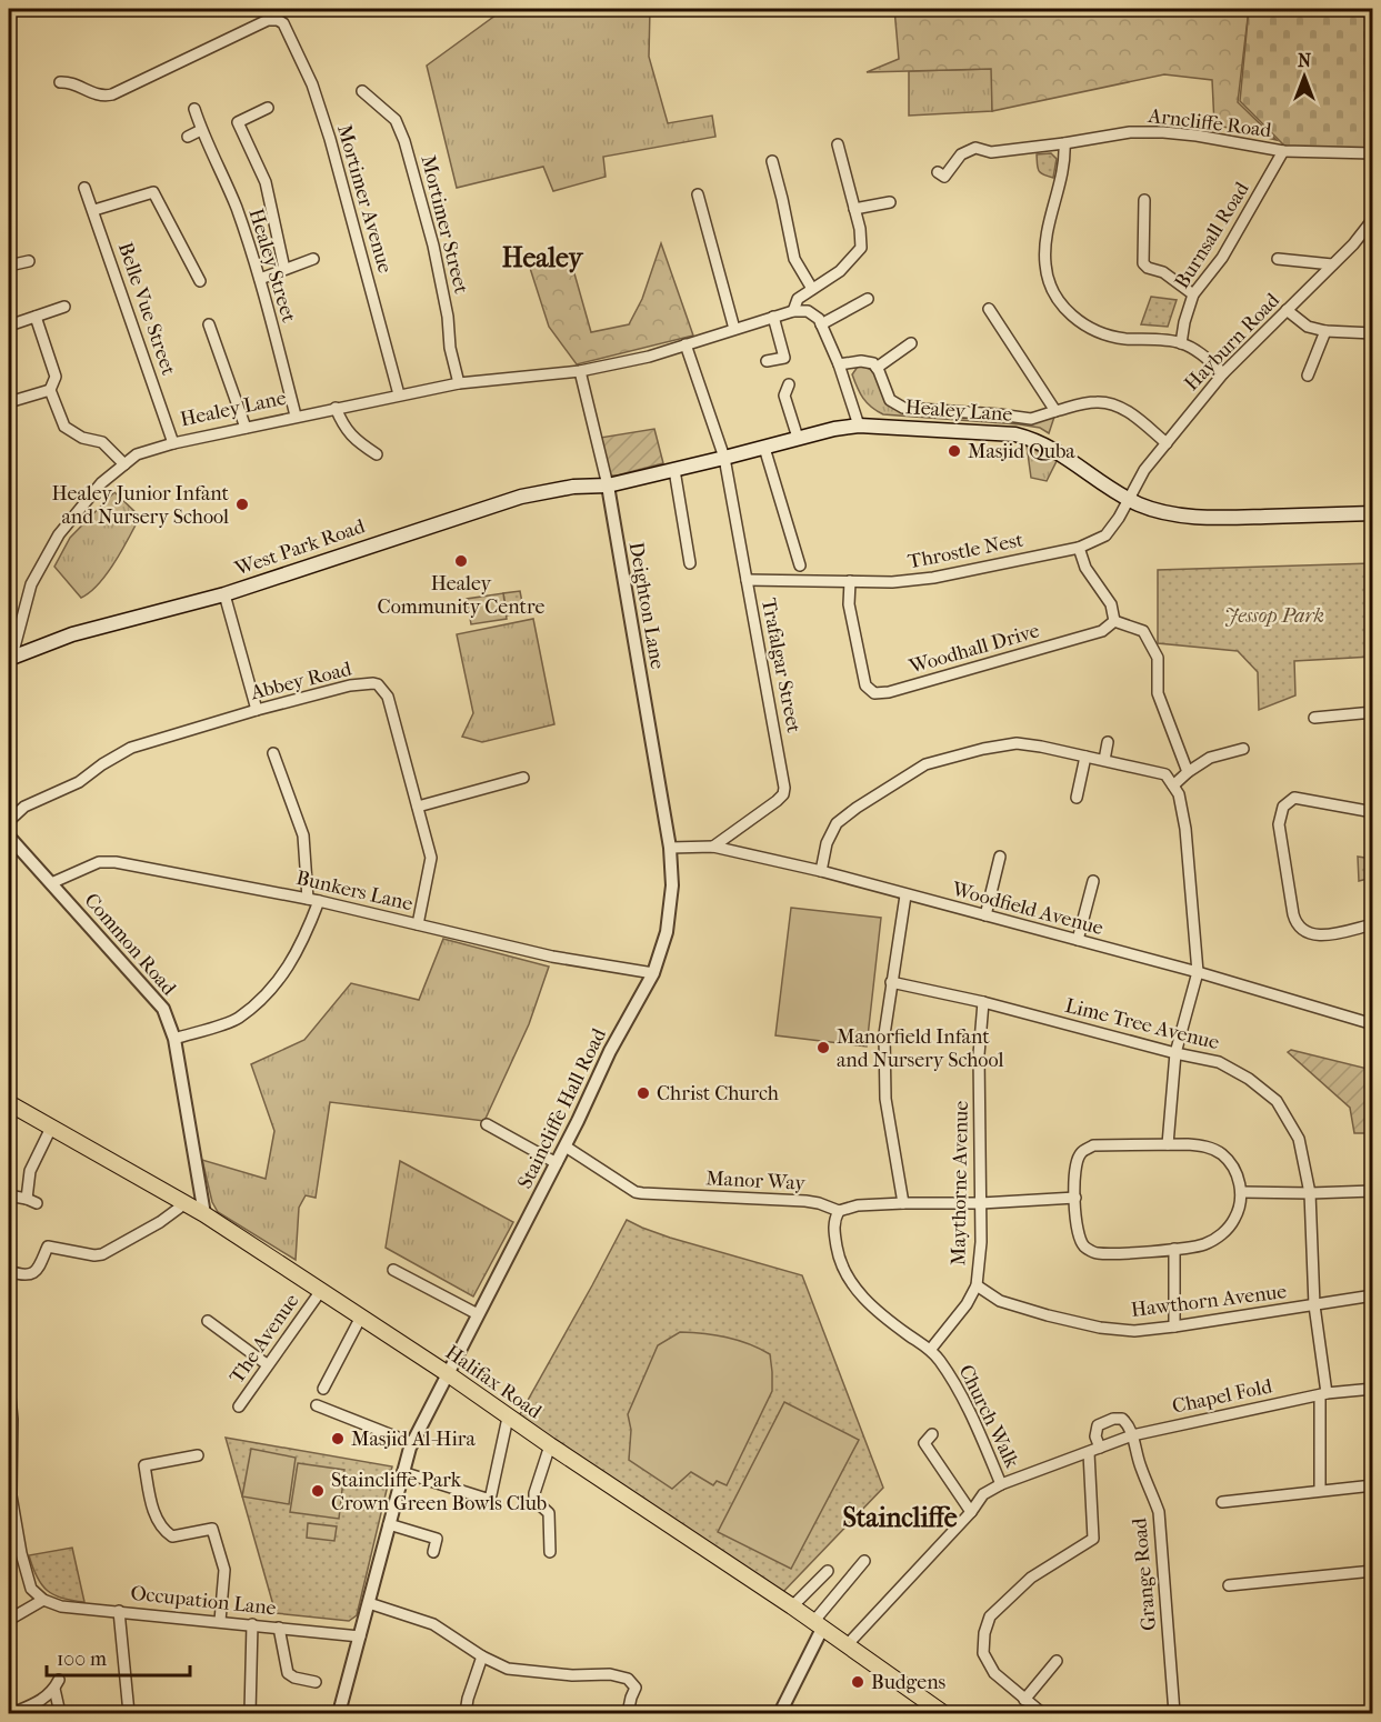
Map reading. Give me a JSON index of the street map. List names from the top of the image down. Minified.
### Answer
{"streets":{"main road":["Healey Lane","West Park Road","Halifax Road"],"street":["Arncliffe Road","Mortimer Avenue","Mortimer Street","Burnsall Road","Healey Street","Belle Vue Street","Hayburn Road","Throstle Nest","Deighton Lane","Woodhall Drive","Trafalgar Street","Abbey Road","Bunkers Lane","Woodfield Avenue","Common Road","Lime Tree Avenue","Staincliffe Hall Road","Manor Way","Maythorne Avenue","Hawthorn Avenue","The Avenue","Chapel Fold","Church Walk","Grange Road","Occupation Lane"]},"crossings":[["Arncliffe Road","Burnsall Road"],["Mortimer Avenue","Healey Lane"],["Mortimer Street","Healey Lane"],["Healey Street","Healey Lane"],["Belle Vue Street","Healey Lane"],["Hayburn Road","Healey Lane"],["Hayburn Road","Throstle Nest"],["Healey Lane","West Park Road"],["Healey Lane","Throstle Nest"],["Healey Lane","Deighton Lane"],["Healey Lane","Trafalgar Street"],["West Park Road","Deighton Lane"],["Throstle Nest","Woodhall Drive"],["Throstle Nest","Trafalgar Street"],["Deighton Lane","Woodfield Avenue"],["Deighton Lane","Staincliffe Hall Road"],["Trafalgar Street","Woodfield Avenue"],["Abbey Road","Bunkers Lane"],["Bunkers Lane","Common Road"],["Bunkers Lane","Staincliffe Hall Road"],["Woodfield Avenue","Staincliffe Hall Road"],["Common Road","Halifax Road"],["Lime Tree Avenue","Maythorne Avenue"],["Lime Tree Avenue","Hawthorn Avenue"],["Lime Tree Avenue","Chapel Fold"],["Staincliffe Hall Road","Manor Way"],["Staincliffe Hall Road","Halifax Road"],["Staincliffe Hall Road","Occupation Lane"],["Manor Way","Maythorne Avenue"],["Manor Way","Church Walk"],["Maythorne Avenue","Hawthorn Avenue"],["Maythorne Avenue","Church Walk"],["The Avenue","Halifax Road"],["Halifax Road","Chapel Fold"],["Chapel Fold","Church Walk"],["Chapel Fold","Grange Road"]],"districts":["Healey","Staincliffe"],"parks":["Jessop Park"],"places":["Masjid Quba","Healey Junior Infant and Nursery School","Healey Community Centre","Manorfield Infant and Nursery School","Christ Church","Masjid Al-Hira","Staincliffe Park Crown Green Bowls Club","Budgens"],"scale_bar":"100 m","north":"top"}
